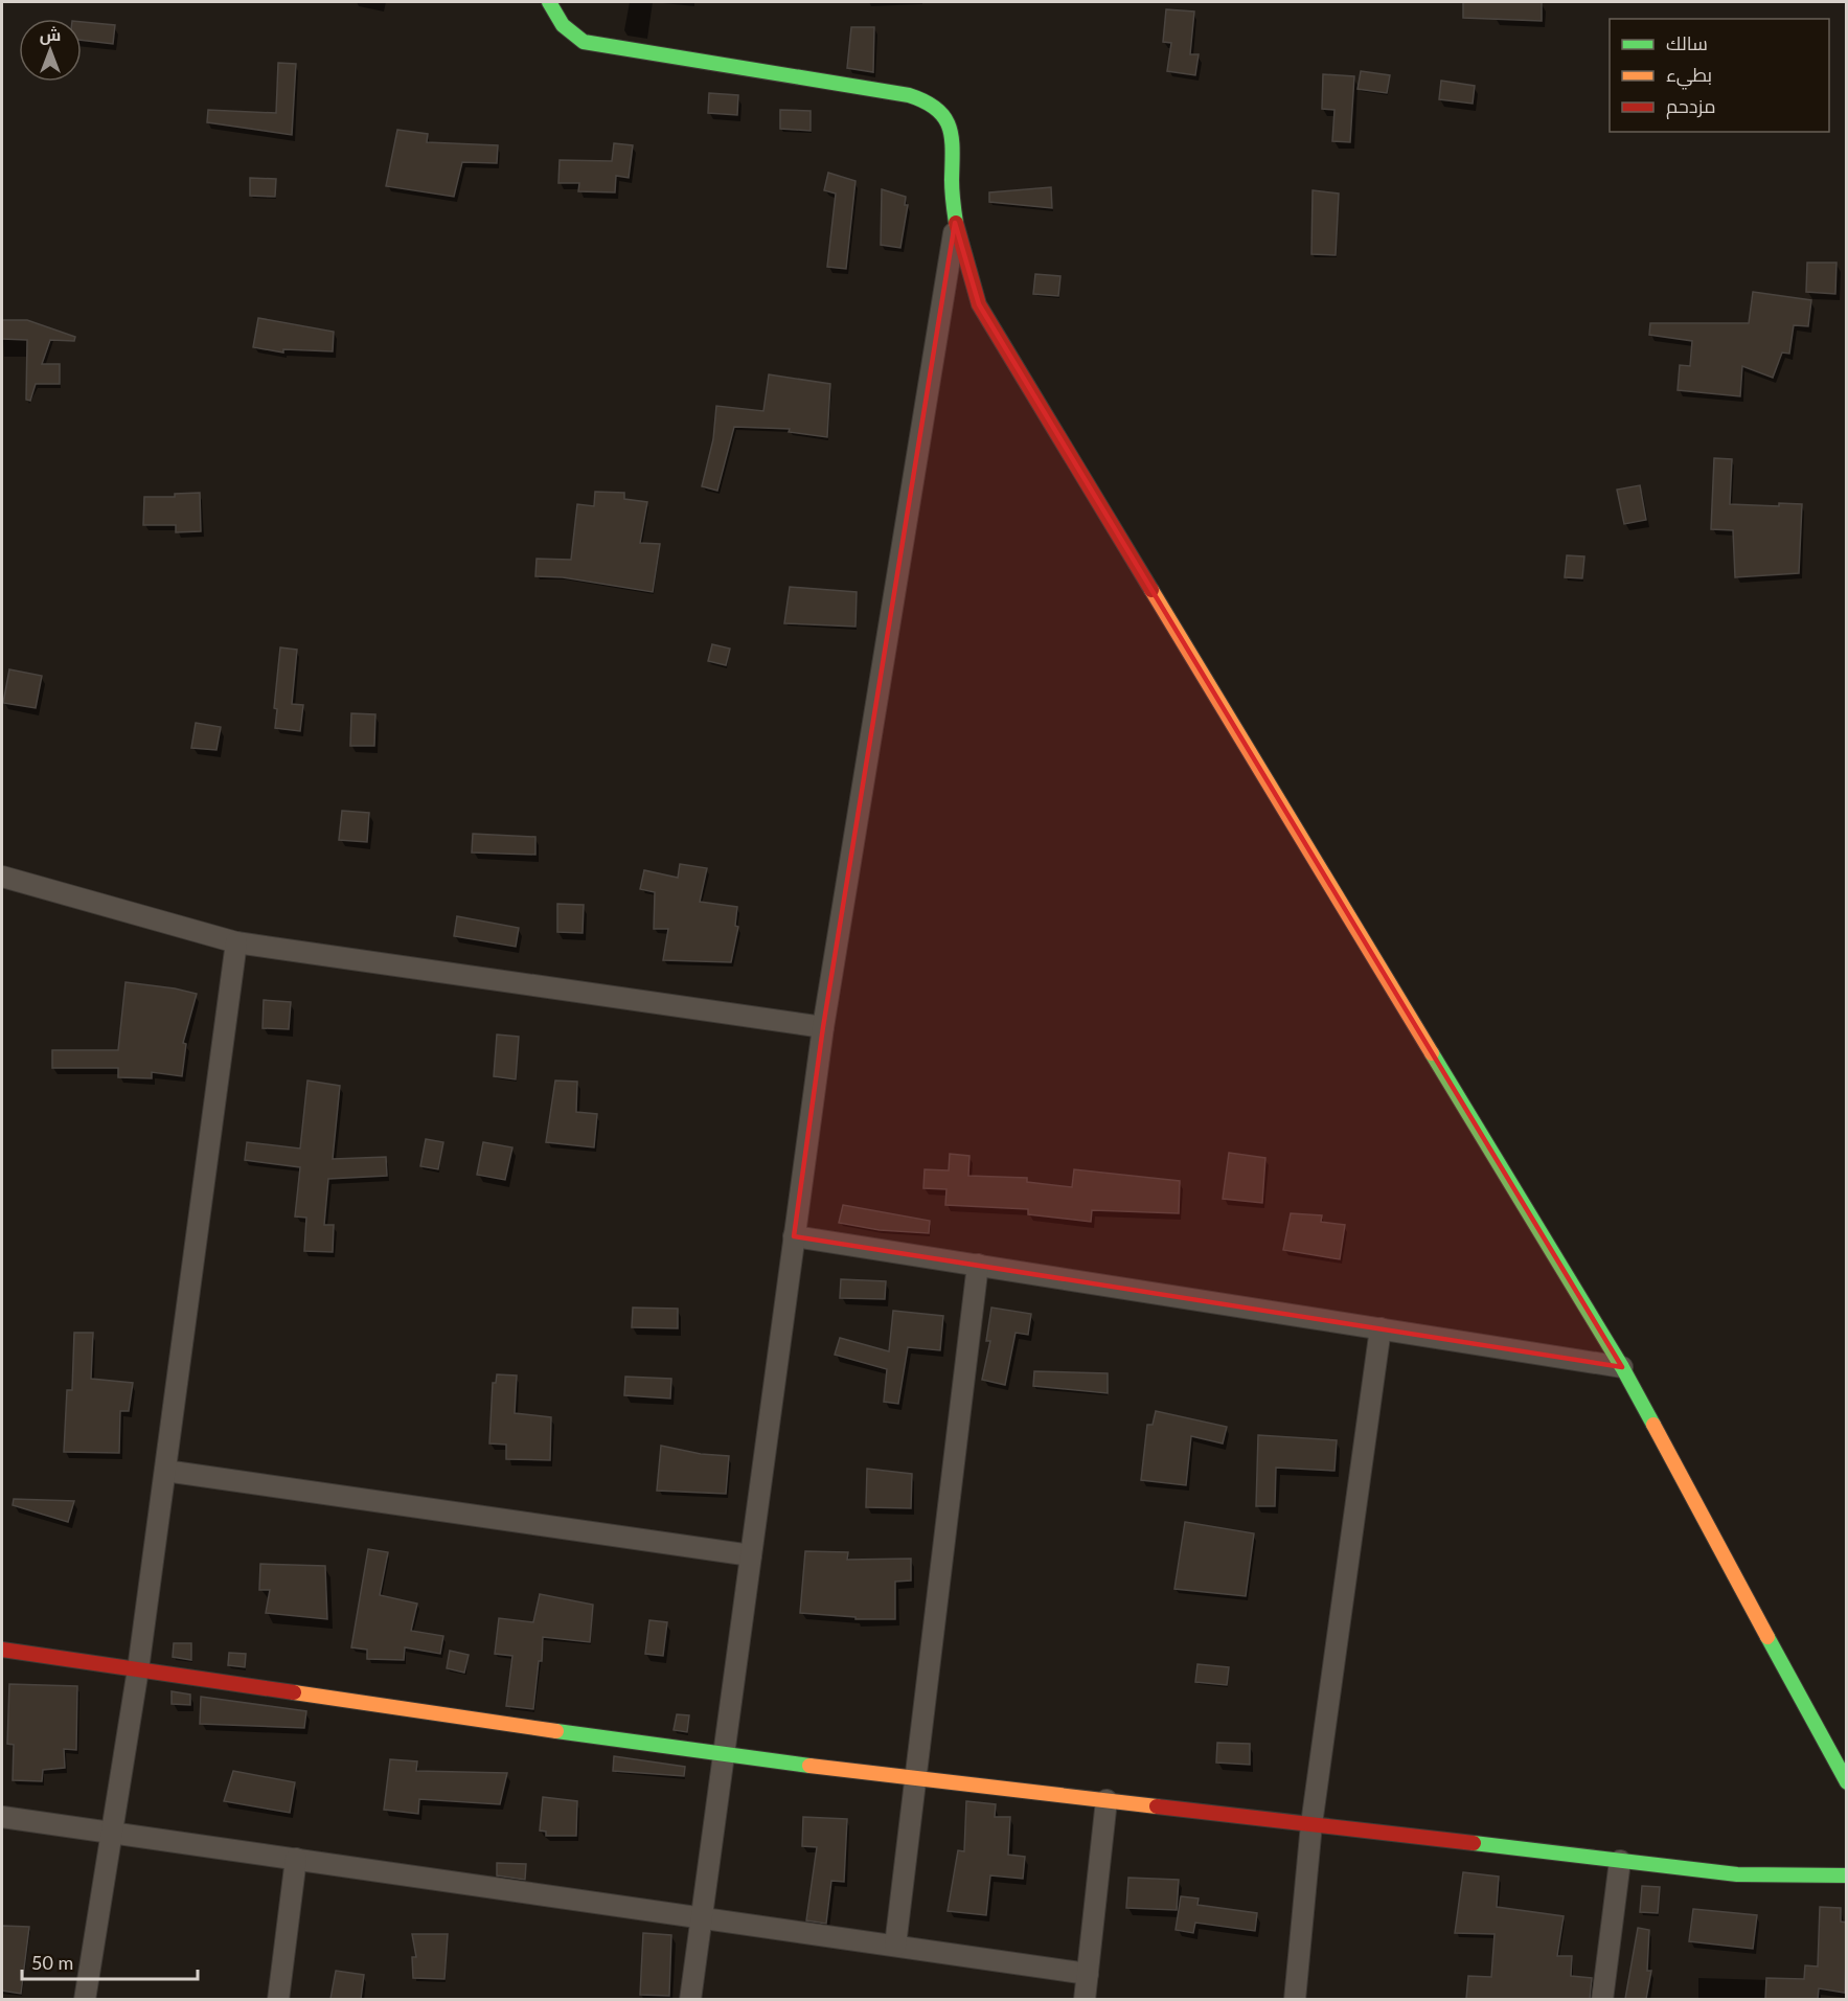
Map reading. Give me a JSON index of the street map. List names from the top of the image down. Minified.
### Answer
{"legend":["سالك","بطيء","مزدحم"],"scale_bar":"50 m","north":"top"}
